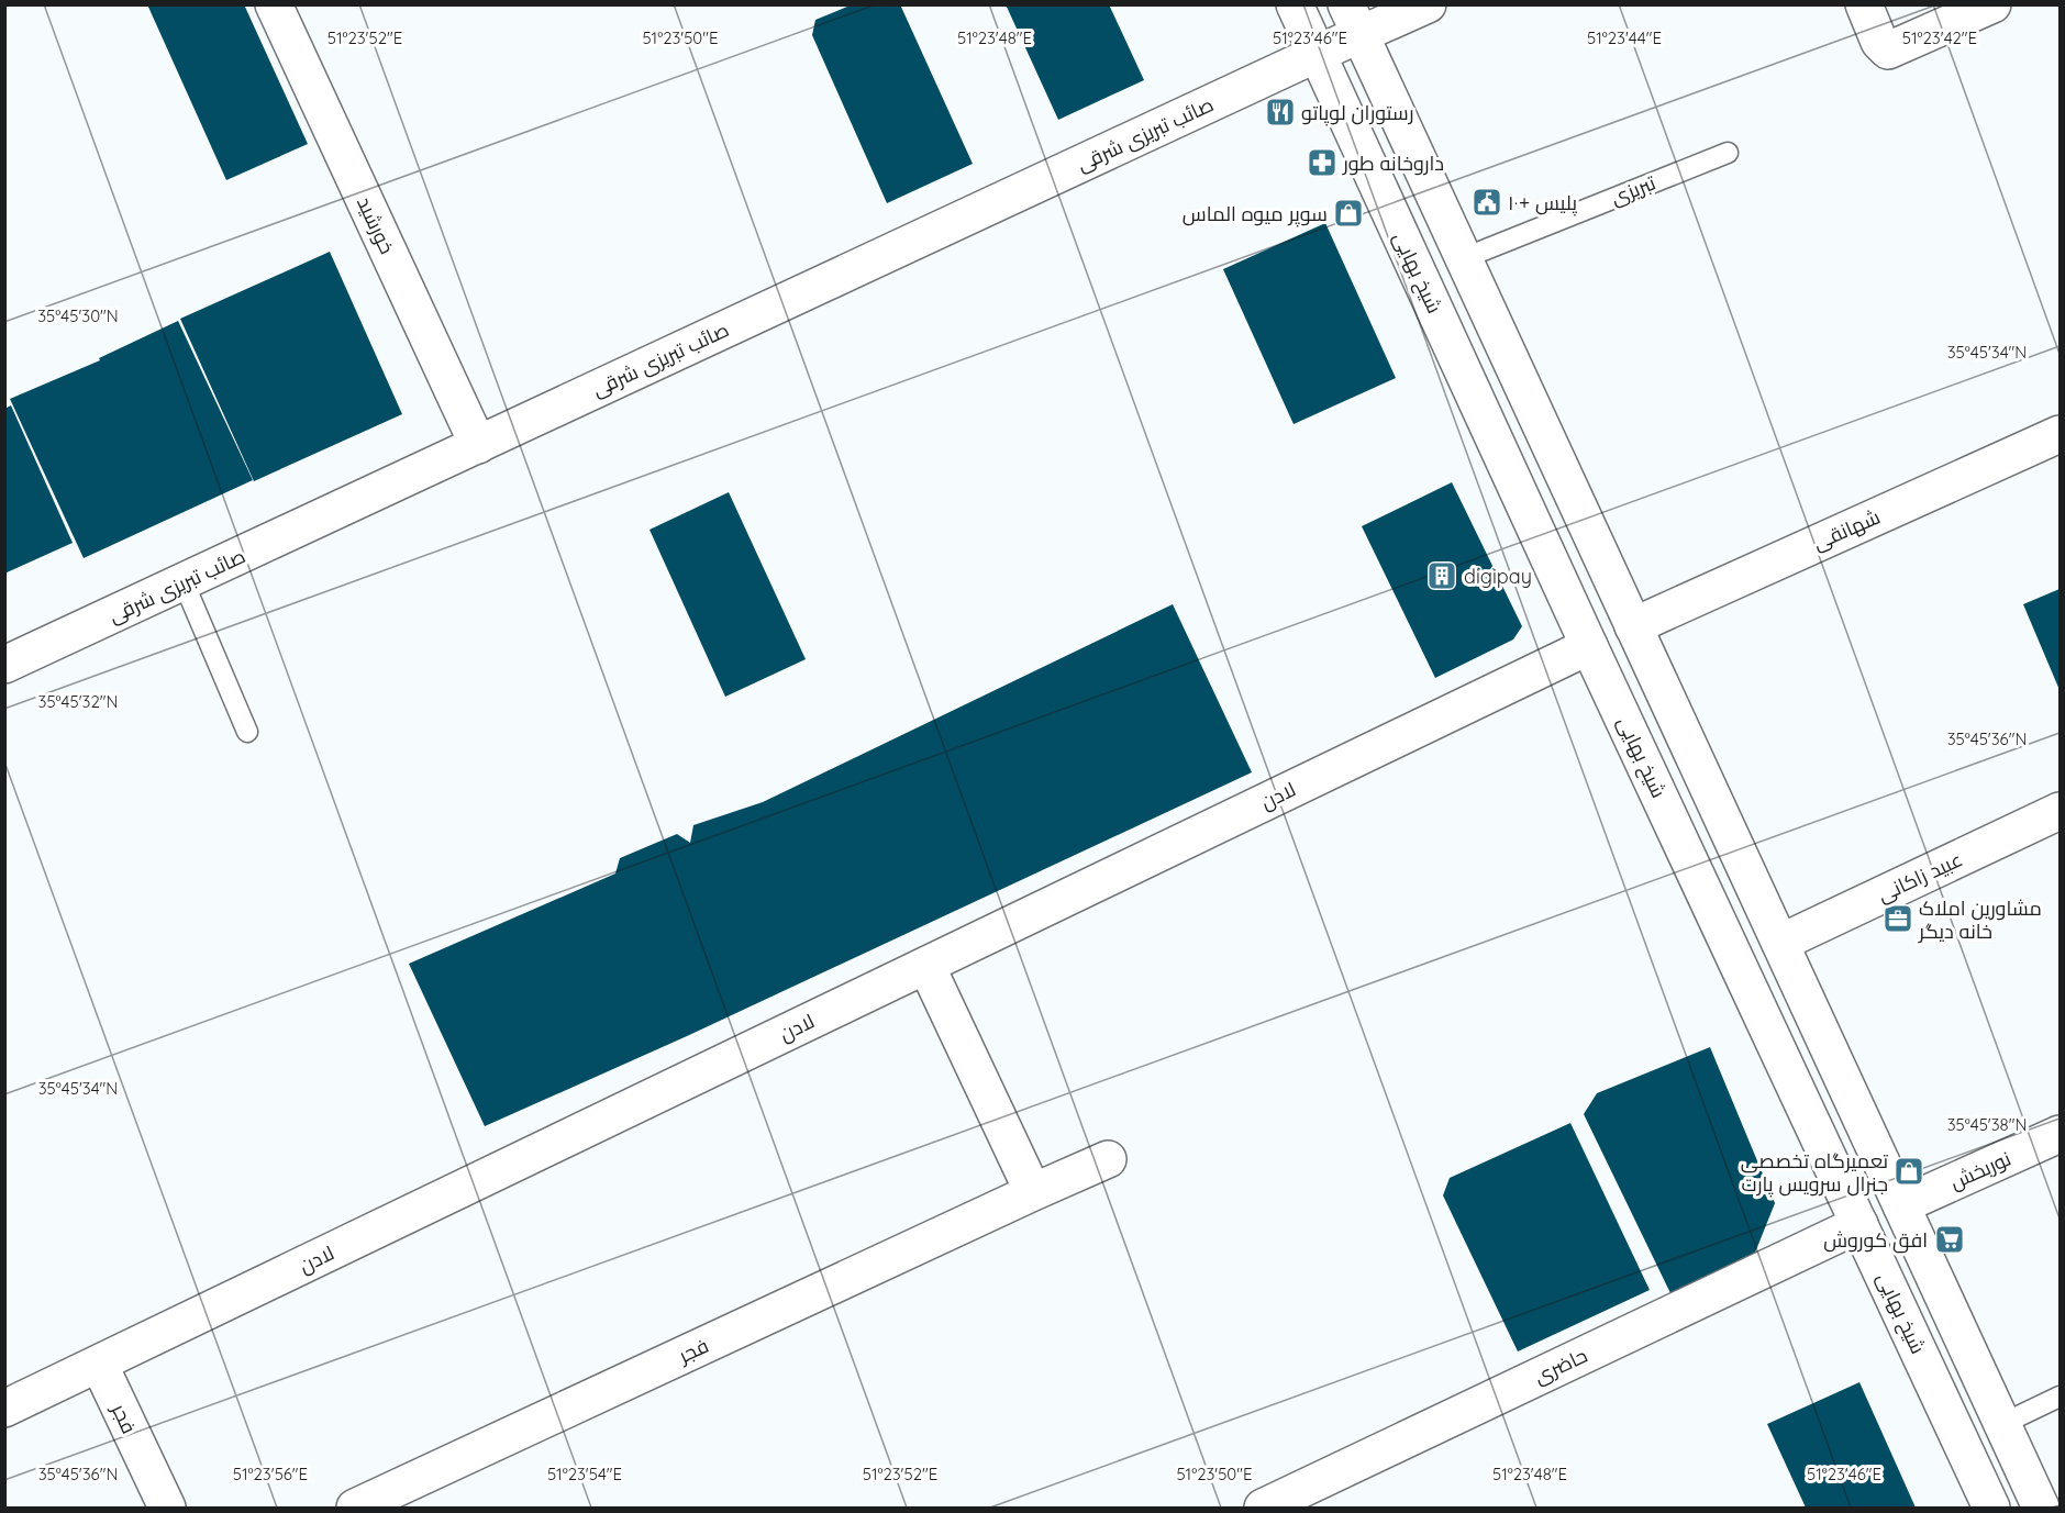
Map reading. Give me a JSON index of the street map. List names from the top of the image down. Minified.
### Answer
{"streets":{"street":["صائب تبریزی شرقی","خورشید","شیخ بهایی","شهانقی","لادن","عبید زاکانی","نوربخش","فجر","حاضری"],"lane":["تبریزی"]},"crossings":[["صائب تبریزی شرقی","خورشید"],["صائب تبریزی شرقی","شیخ بهایی"],["شیخ بهایی","لادن"],["شیخ بهایی","حاضری"],["لادن","فجر"]],"places":{"restaurant":["رستوران لوپاتو"],"pharmacy":["داروخانه طور"],"public building":["پلیس +۱۰"],"shop":["سوپر میوه الماس","تعمیرگاه تخصصی جنرال سرویس پارت"],"building":["digipay"],"office":["مشاورین املاک خانه دیگر"],"supermarket":["افق کوروش"]},"coordinates":["51°23'52\"E","51°23'48\"E","51°23'42\"E","51°23'50\"E","51°23'46\"E","51°23'44\"E","35°45'30\"N","35°45'34\"N","35°45'32\"N","35°45'36\"N","35°45'38\"N","51°23'56\"E","51°23'54\"E"]}
